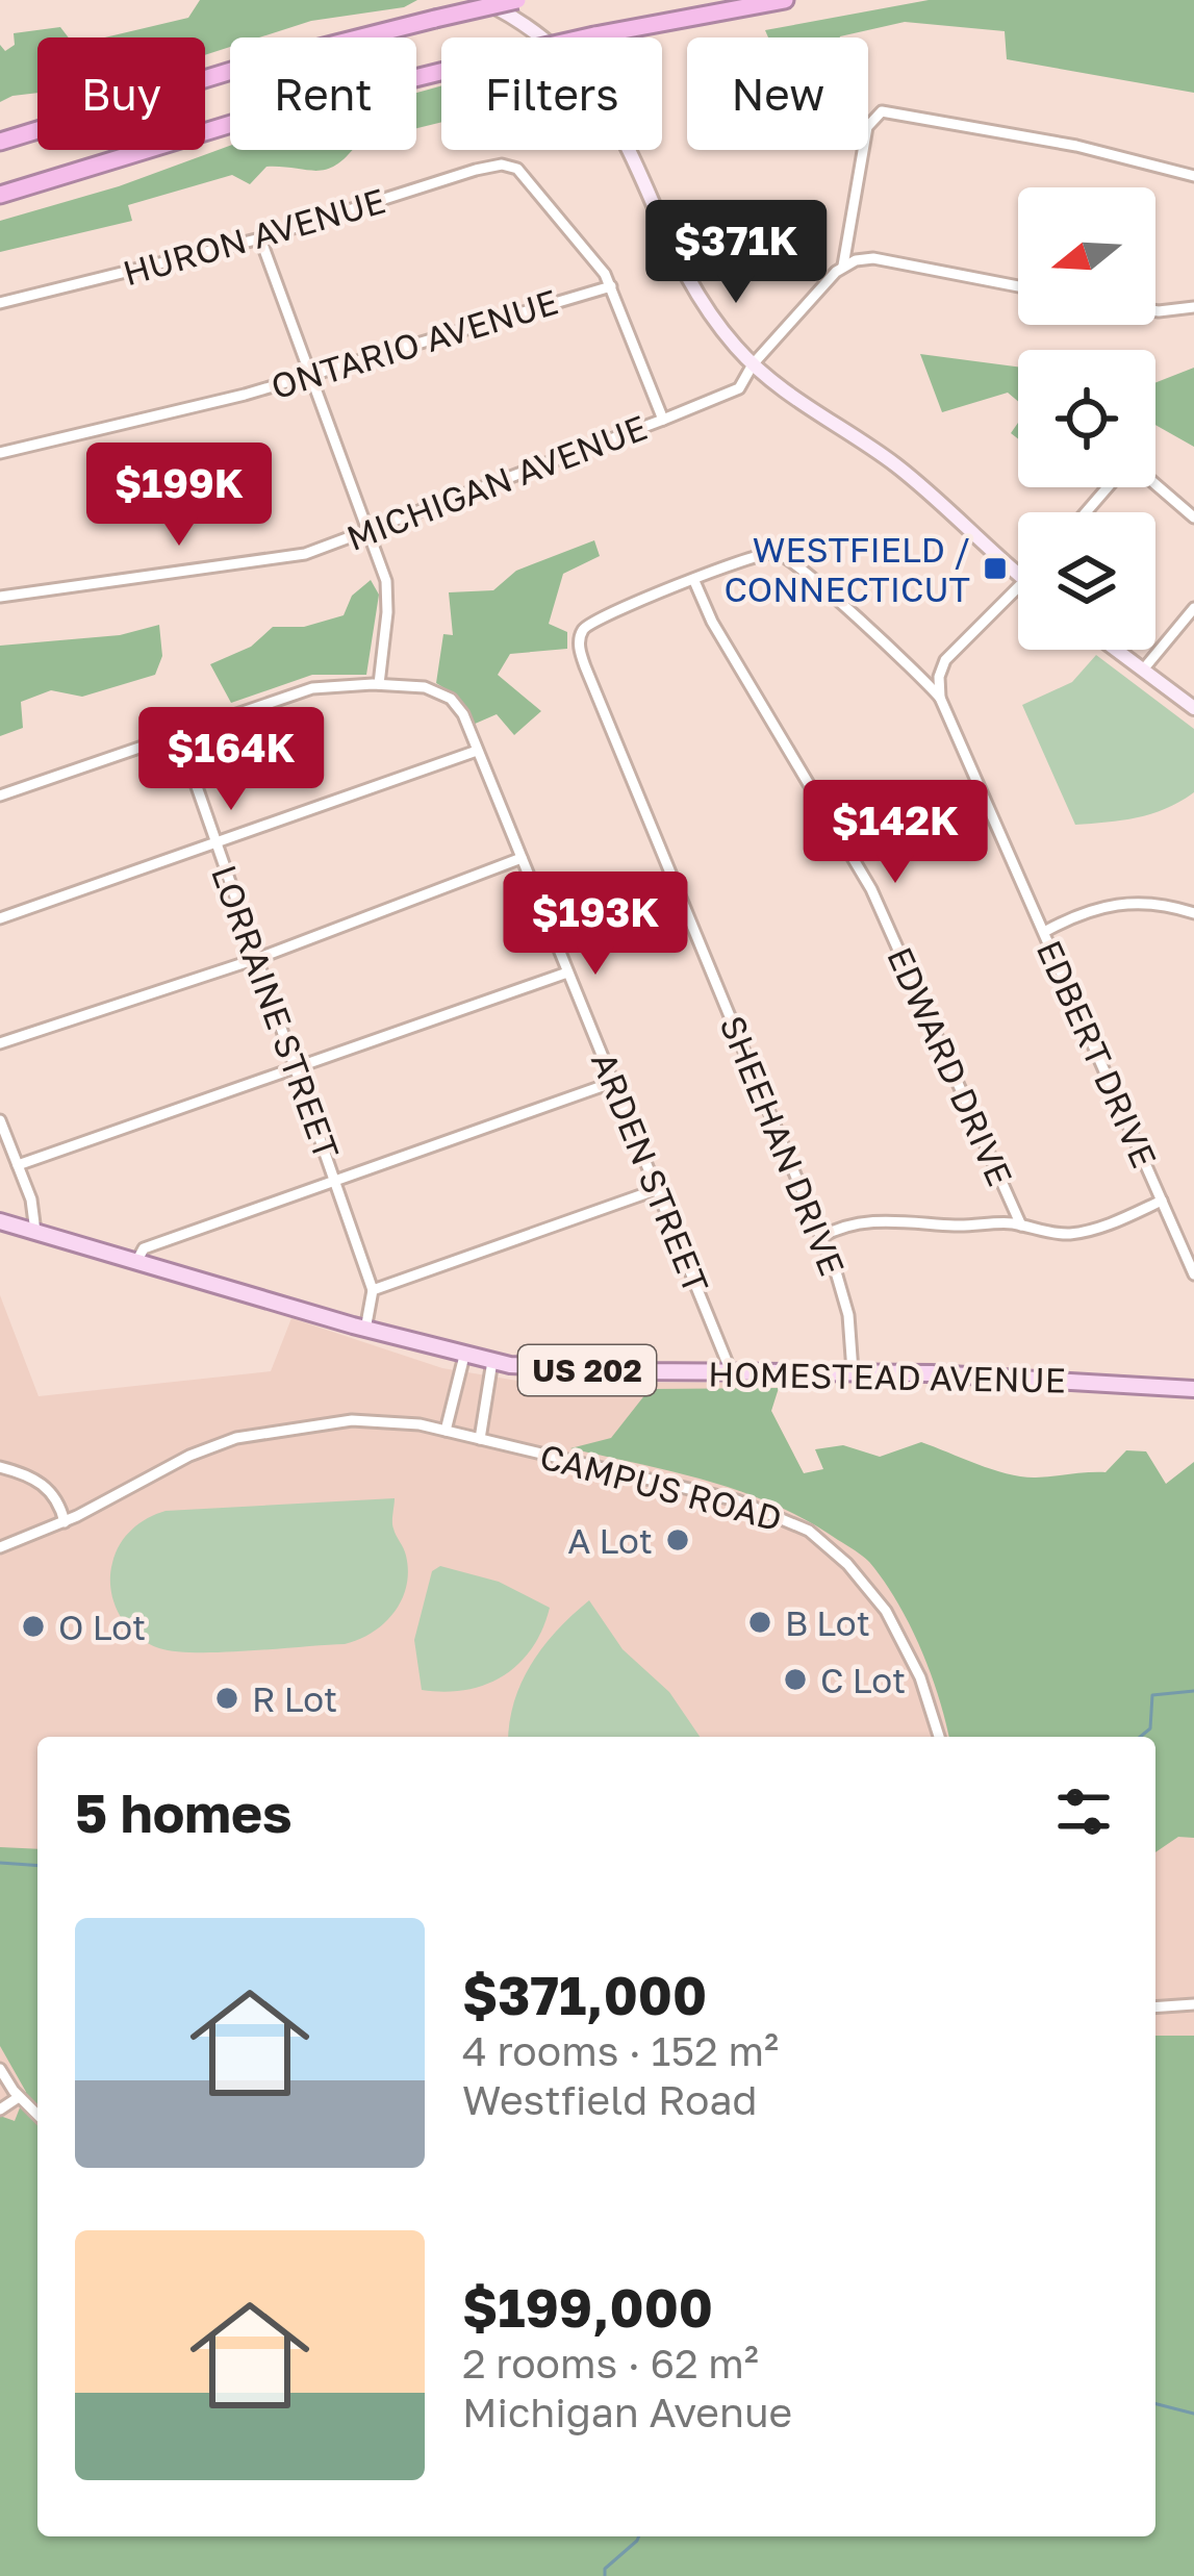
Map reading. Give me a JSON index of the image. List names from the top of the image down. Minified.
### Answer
{"streets":{"main road":["US 202","HOMESTEAD AVENUE"],"street":["HURON AVENUE","ONTARIO AVENUE","MICHIGAN AVENUE","LORRAINE STREET","EDBERT DRIVE","EDWARD DRIVE","SHEEHAN DRIVE","ARDEN STREET","CAMPUS ROAD"]},"crossings":[["HURON AVENUE","ONTARIO AVENUE"],["EDBERT DRIVE","SHEEHAN DRIVE"],["EDWARD DRIVE","SHEEHAN DRIVE"],["SHEEHAN DRIVE","HOMESTEAD AVENUE"],["ARDEN STREET","HOMESTEAD AVENUE"]],"places":{"transit":["WESTFIELD / CONNECTICUT"],"other":["A Lot","B Lot","O Lot","C Lot","R Lot"]},"north":"left","page":{"chip":["Buy","Rent","Filters","New"],"price":["$371K","$199K","$164K","$142K","$193K"],"heading":"5 homes","list":[{"name":"$371,000","note":"4 rooms · 152 m² · Westfield Road"},{"name":"$199,000","note":"2 rooms · 62 m² · Michigan Avenue"}]}}
